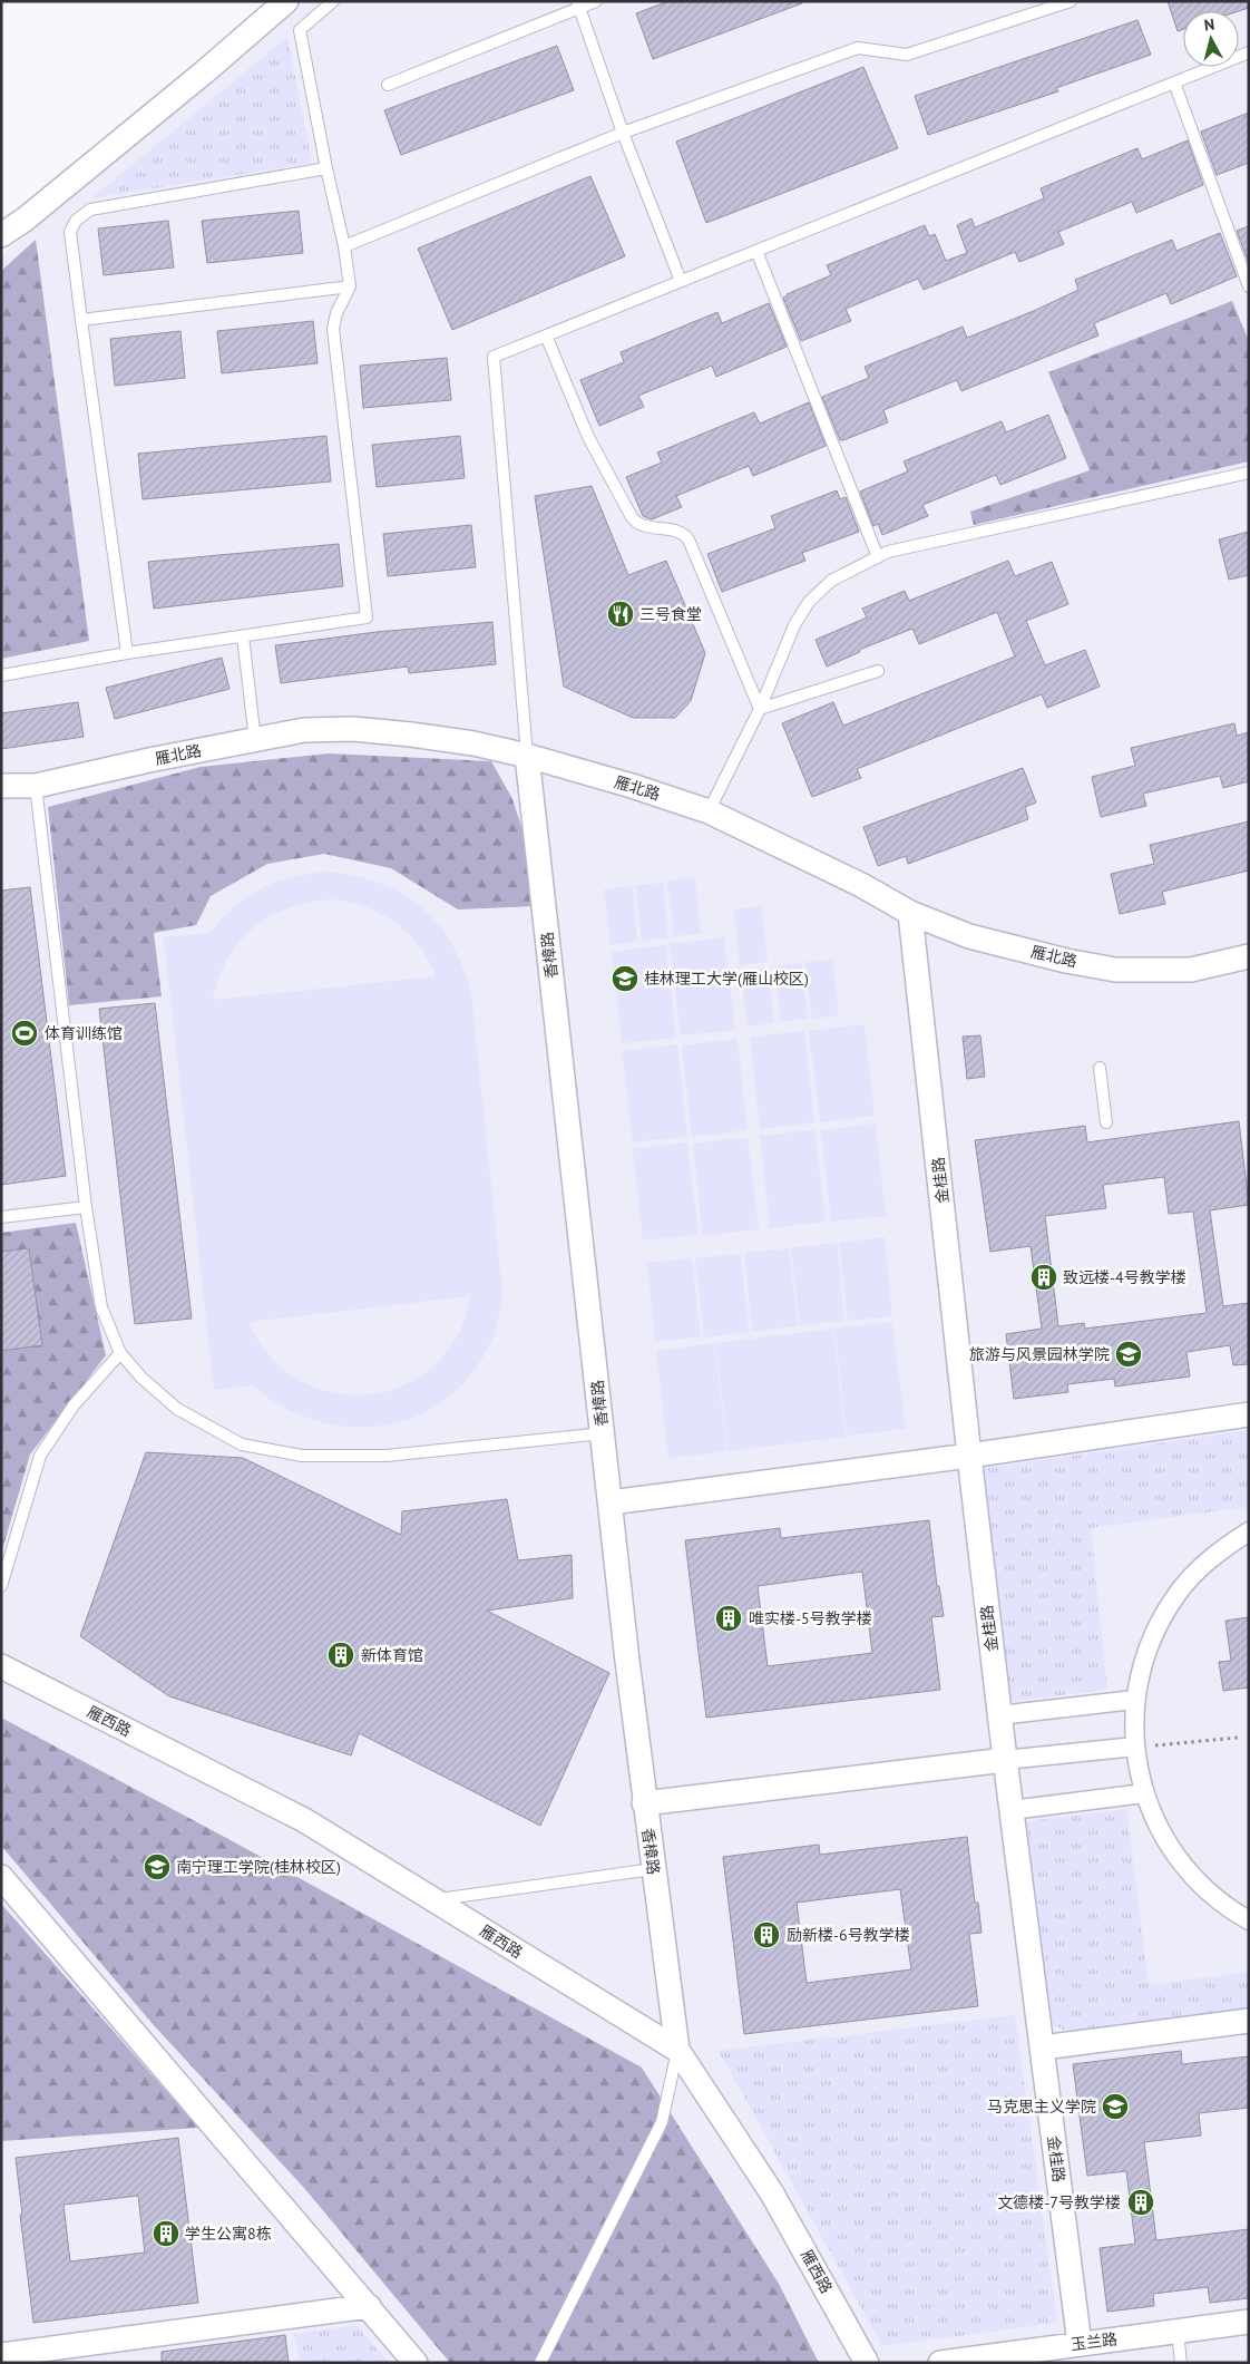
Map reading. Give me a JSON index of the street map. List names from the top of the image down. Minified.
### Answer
{"streets":{"street":["雁北路","香樟路","金桂路","雁西路","玉兰路"]},"crossings":[["雁北路","香樟路"],["雁北路","金桂路"],["香樟路","雁西路"],["金桂路","玉兰路"]],"places":{"restaurant":["三号食堂"],"school or university":["桂林理工大学(雁山校区)","旅游与风景园林学院","南宁理工学院(桂林校区)","马克思主义学院"],"sports":["体育训练馆"],"building":["致远楼-4号教学楼","唯实楼-5号教学楼","新体育馆","励新楼-6号教学楼","文德楼-7号教学楼","学生公寓8栋"]},"north":"top"}
